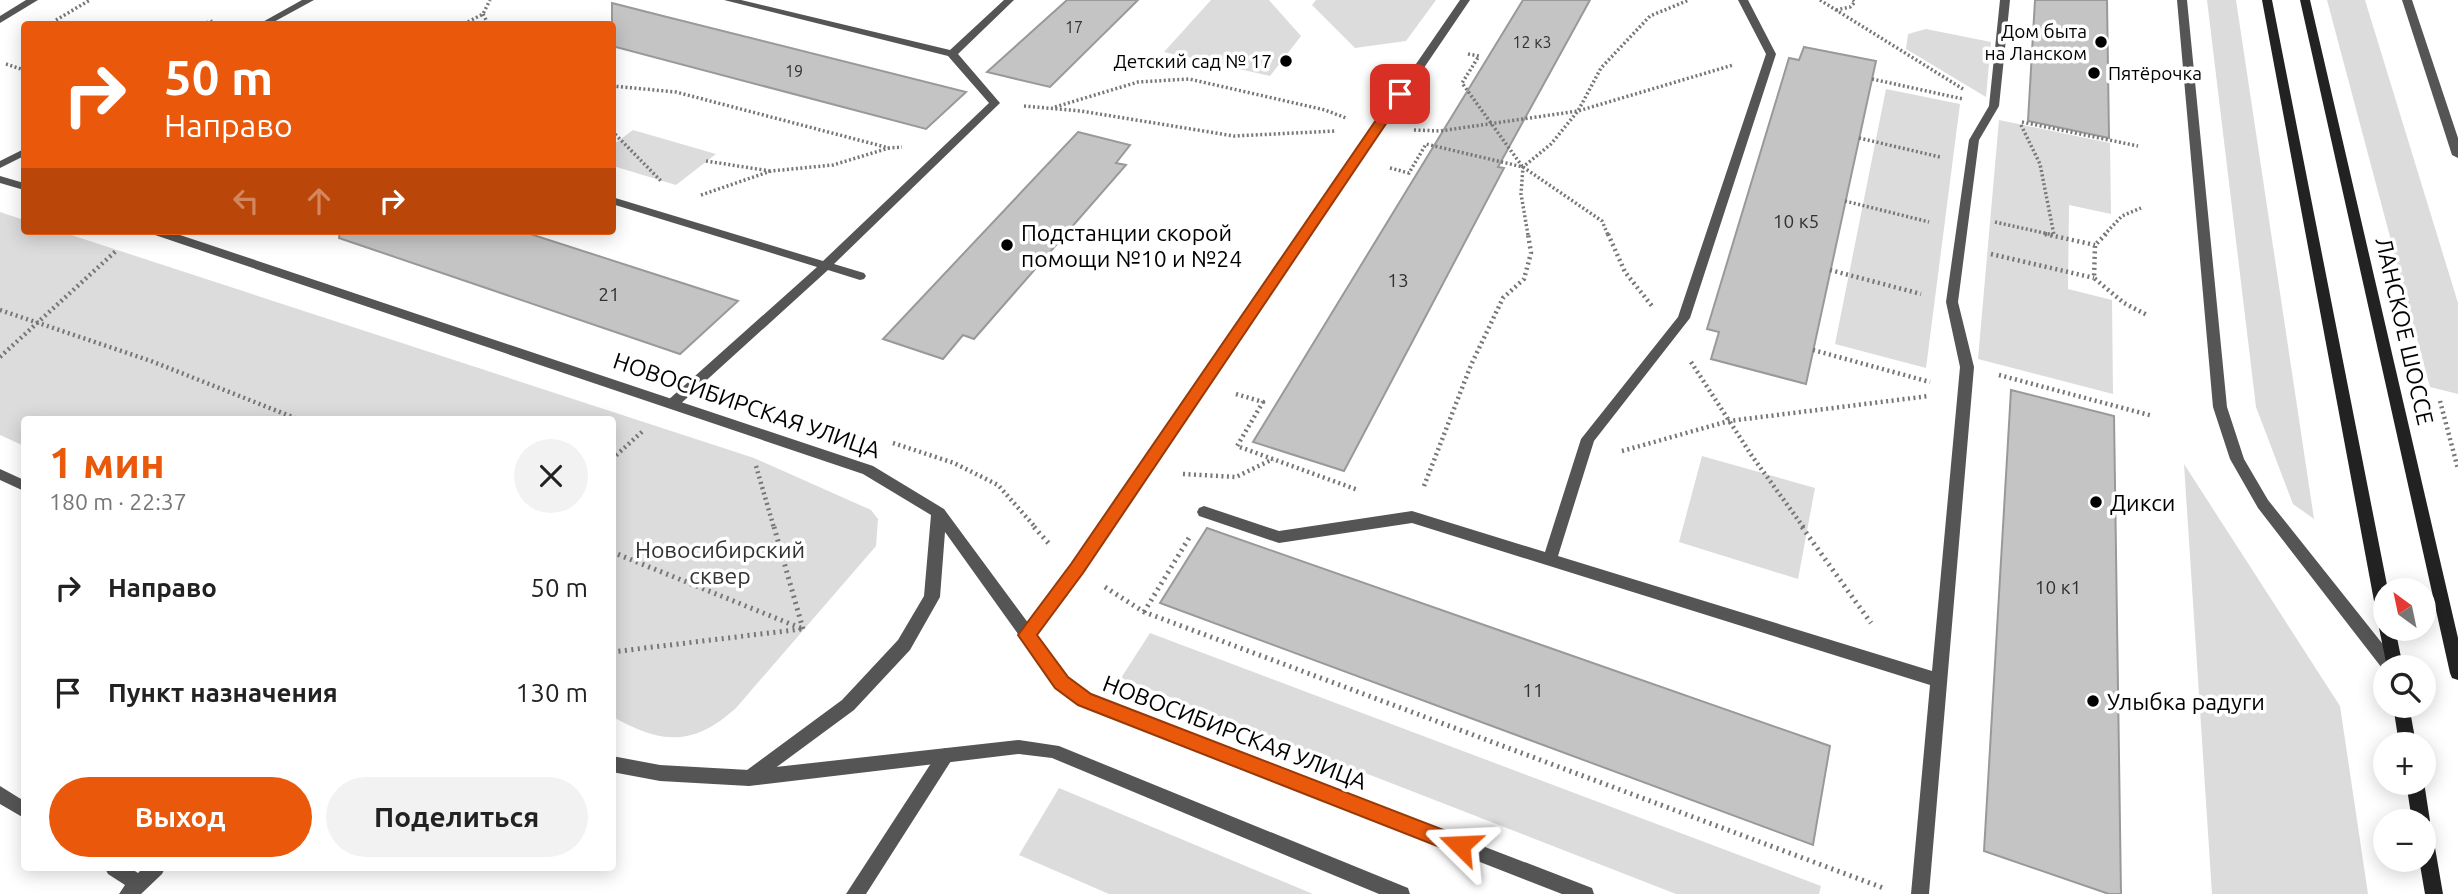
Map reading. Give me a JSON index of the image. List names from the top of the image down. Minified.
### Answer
{"streets":{"main road":["ЛАНСКОЕ ШОССЕ"],"street":["НОВОСИБИРСКАЯ УЛИЦА"]},"parks":["Новосибирский сквер"],"places":["Дом быта на Ланском","Детский сад № 17","Пятёрочка","Подстанции скорой помощи №10 и №24","Дикси","Улыбка радуги"],"house_numbers":["17","12 к3","19","10 к5","13","21","10 к1","11"],"north":"top left","page":{"turn":["50 m","Направо"],"heading":["1 мин","180 m · 22:37"],"list":[{"name":"Направо","value":"50 m"},{"name":"Пункт назначения","value":"130 m"}],"map_buttons":["+","−"],"buttons":["Выход","Поделиться"]}}
